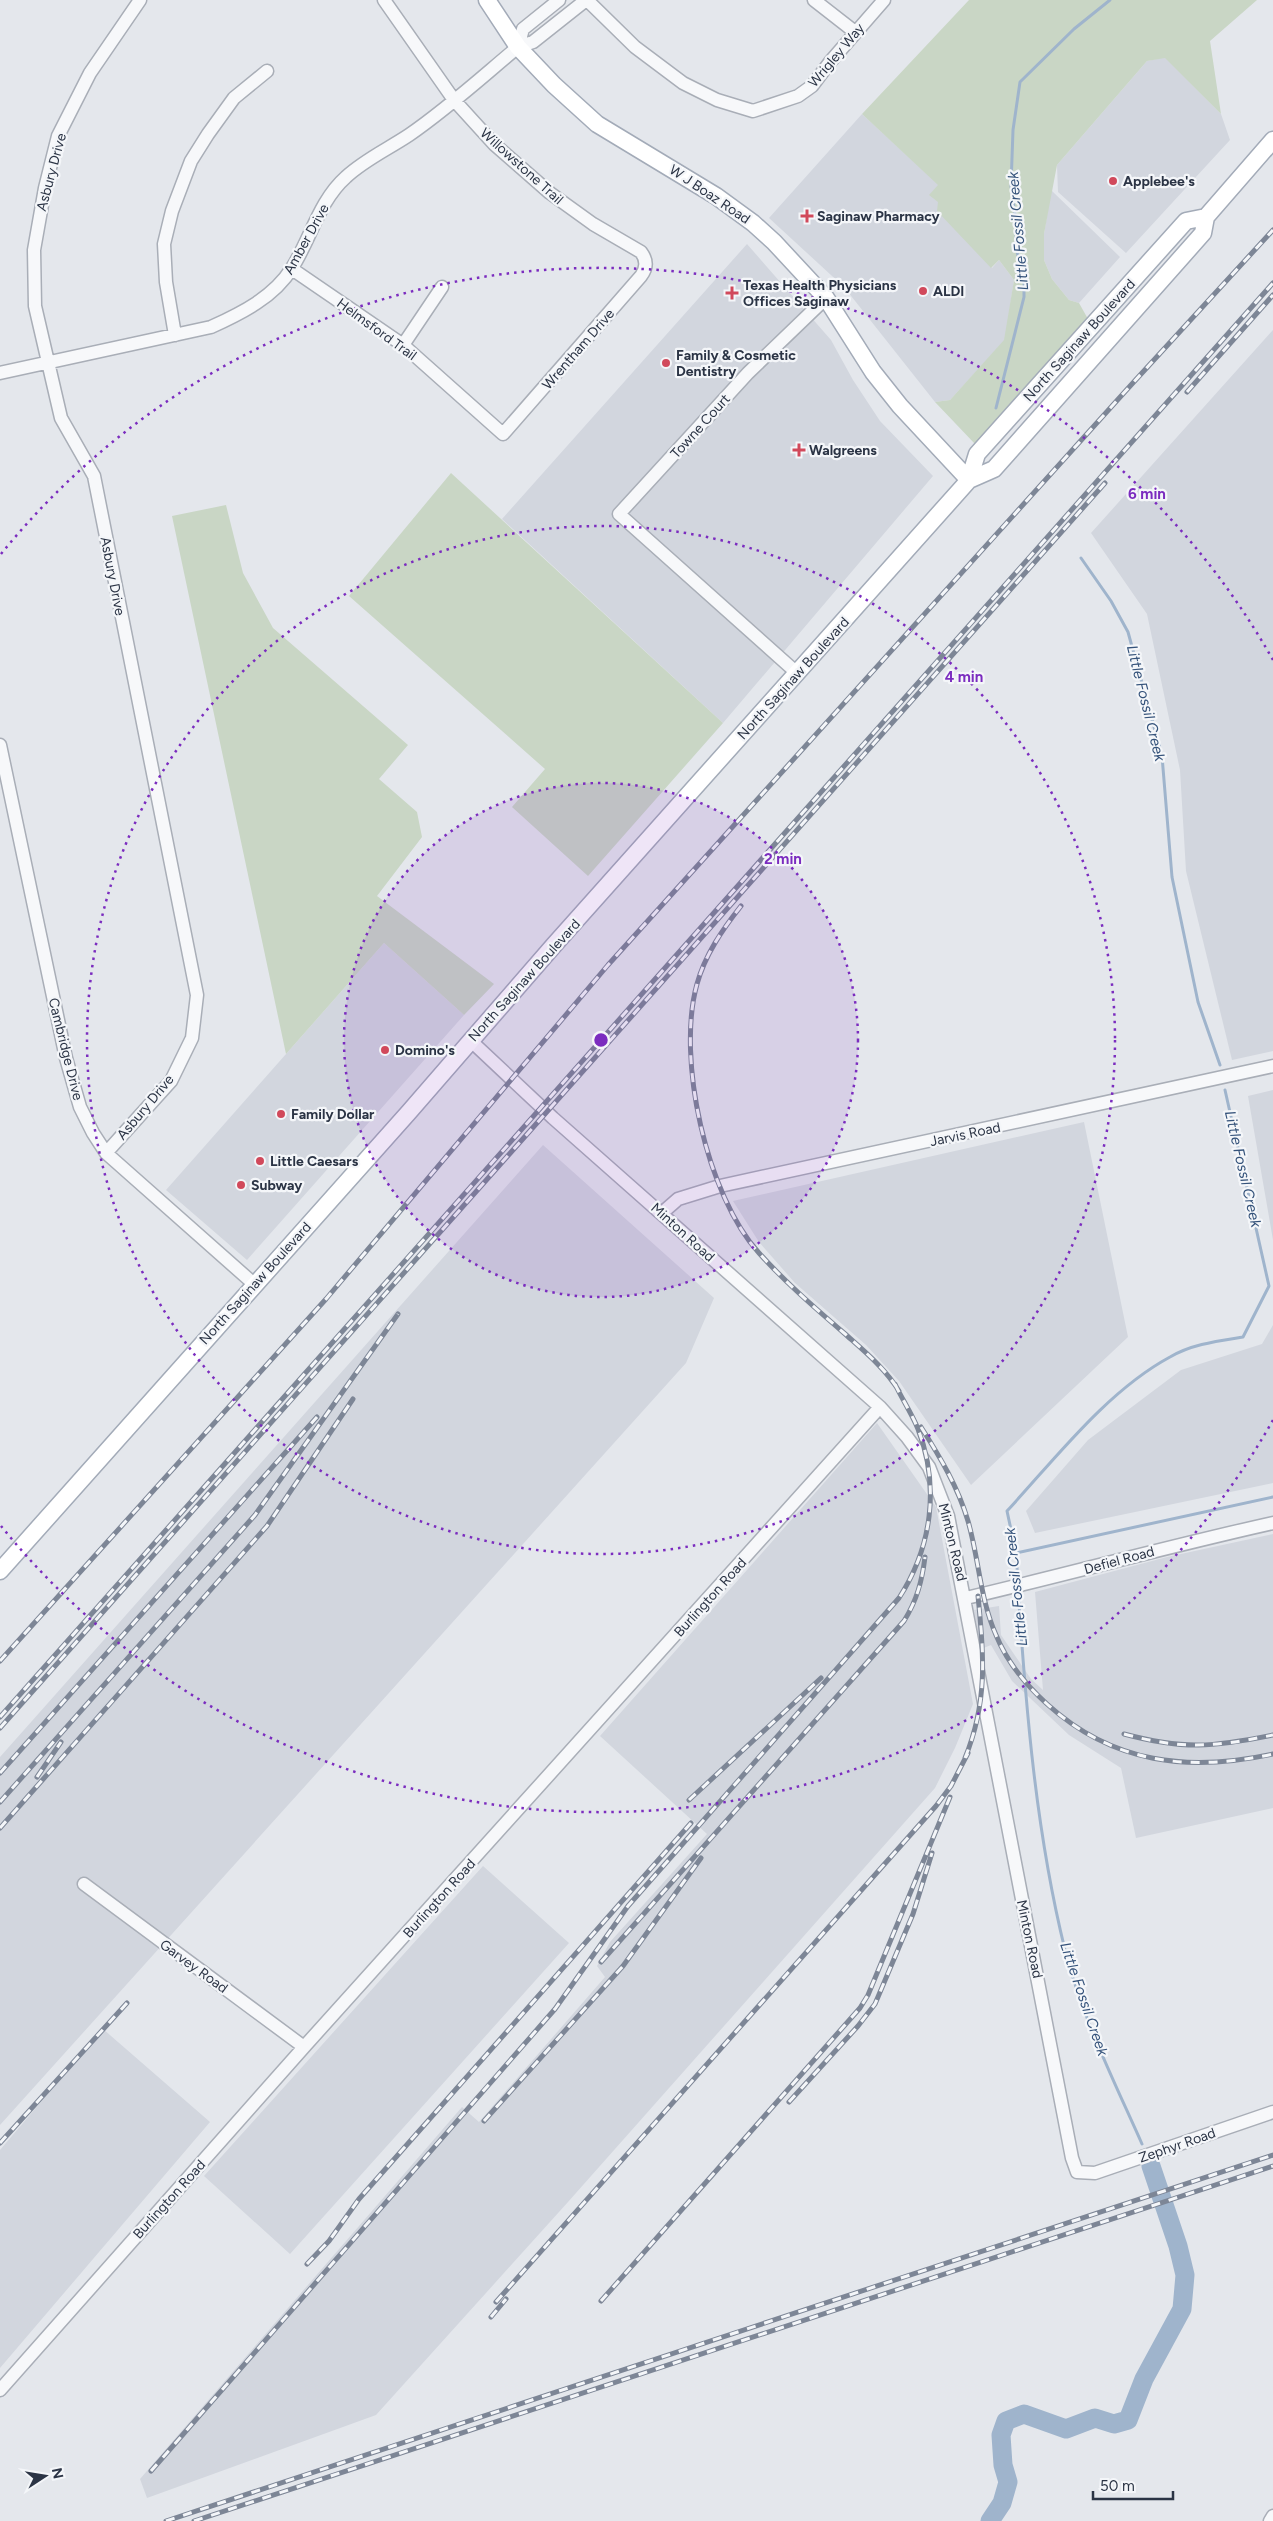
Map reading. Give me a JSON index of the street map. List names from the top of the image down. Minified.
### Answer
{"streets":{"main road":["W J Boaz Road","North Saginaw Boulevard"],"street":["Wrigley Way","Willowstone Trail","Asbury Drive","Amber Drive","Helmsford Trail","Wrentham Drive","Towne Court","Cambridge Drive","Jarvis Road","Minton Road","Defiel Road","Burlington Road","Garvey Road","Zephyr Road"]},"crossings":[["Willowstone Trail","Amber Drive"],["Willowstone Trail","Wrentham Drive"],["Asbury Drive","Amber Drive"],["Asbury Drive","Cambridge Drive"],["W J Boaz Road","Amber Drive"],["W J Boaz Road","North Saginaw Boulevard"],["W J Boaz Road","Towne Court"],["Amber Drive","Helmsford Trail"],["Helmsford Trail","Wrentham Drive"],["North Saginaw Boulevard","Towne Court"],["North Saginaw Boulevard","Cambridge Drive"],["North Saginaw Boulevard","Minton Road"],["Jarvis Road","Minton Road"],["Minton Road","Defiel Road"],["Minton Road","Burlington Road"],["Minton Road","Zephyr Road"],["Burlington Road","Garvey Road"]],"water":["Little Fossil Creek"],"places":{"other":["Applebee's","ALDI","Family & Cosmetic Dentistry","Domino's","Family Dollar","Little Caesars","Subway"],"health":["Saginaw Pharmacy","Texas Health Physicians Offices Saginaw","Walgreens"]},"scale_bar":"50 m","north":"right","rings":["6 min","4 min","2 min"]}
